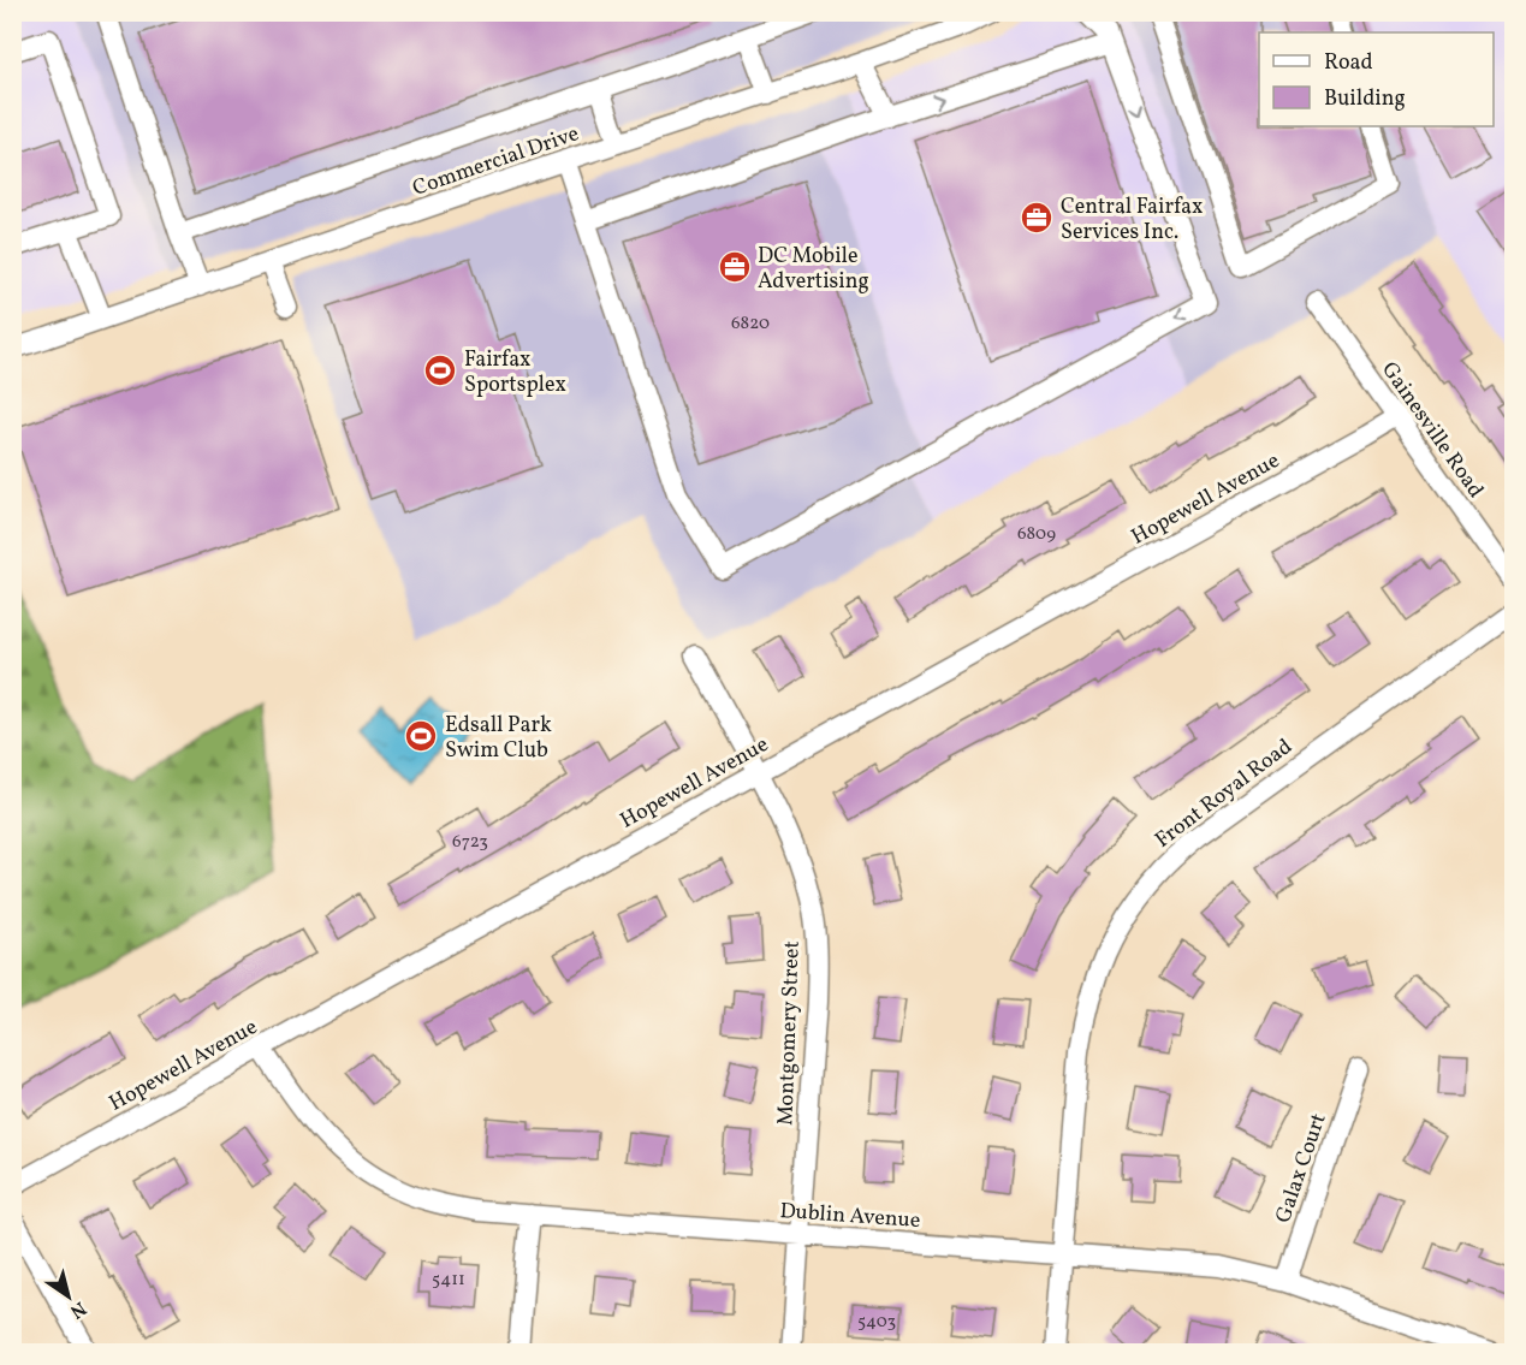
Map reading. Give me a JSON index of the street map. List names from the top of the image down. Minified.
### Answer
{"streets":{"street":["Commercial Drive","Gainesville Road","Hopewell Avenue","Front Royal Road","Montgomery Street","Galax Court","Dublin Avenue"]},"crossings":[["Gainesville Road","Hopewell Avenue"],["Hopewell Avenue","Montgomery Street"],["Hopewell Avenue","Dublin Avenue"],["Front Royal Road","Dublin Avenue"],["Montgomery Street","Dublin Avenue"],["Galax Court","Dublin Avenue"]],"places":{"office":["Central Fairfax Services Inc.","DC Mobile Advertising"],"sports":["Fairfax Sportsplex","Edsall Park Swim Club"]},"house_numbers":["6820","6809","6723","5411","5403"],"legend":["Road","Building"],"north":"bottom right"}
